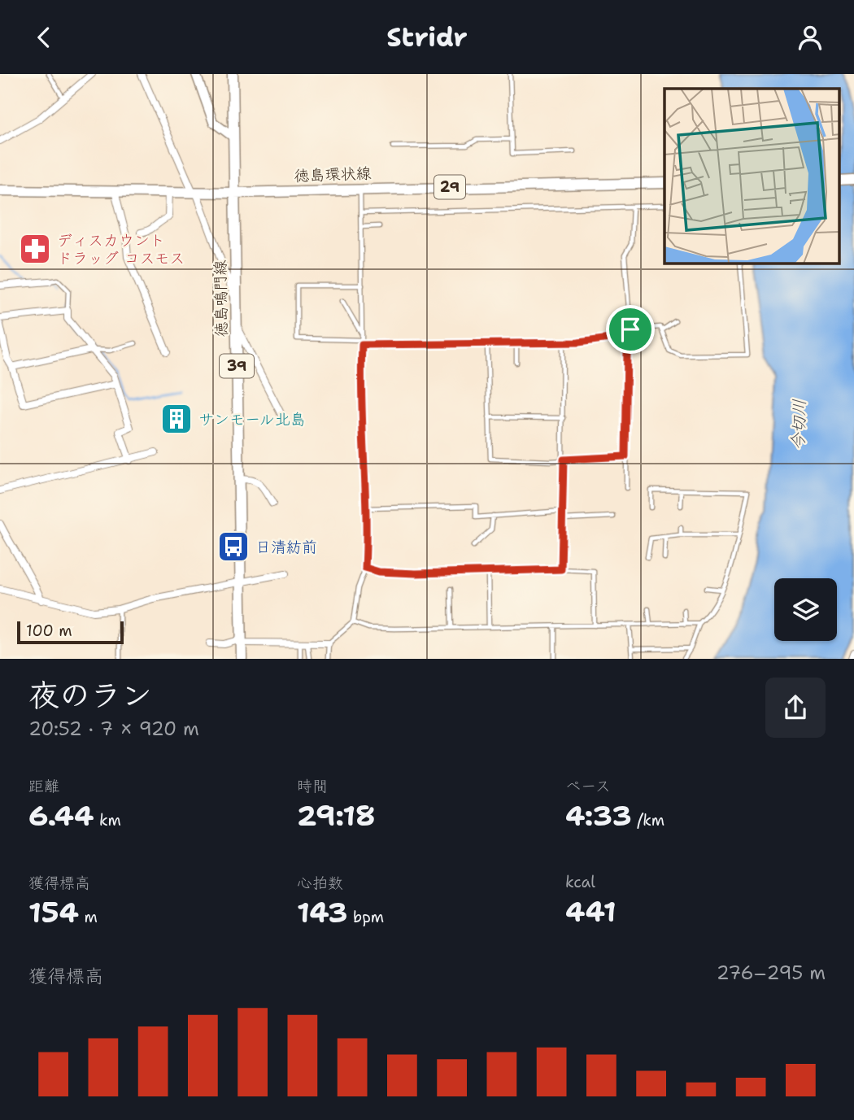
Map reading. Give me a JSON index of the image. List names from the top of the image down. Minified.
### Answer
{"streets":{"main road":["徳島環状線","29","徳島鳴門線","39"]},"crossings":[["徳島環状線","徳島鳴門線"]],"water":["今切川"],"places":{"pharmacy":["ディスカウント ドラッグ コスモス"],"building":["サンモール北島"],"bus stop":["日清紡前"]},"scale_bar":"100 m","page":{"header":"Stridr","scale":"100 m","heading":["夜のラン","20:52 · 7 × 920 m"],"stats":[["距離","6.44 km"],["時間","29:18"],["ペース","4:33 /km"],["獲得標高","154 m"],["心拍数","143 bpm"],["kcal","441"]],"chart":["獲得標高","276–295 m"]}}
